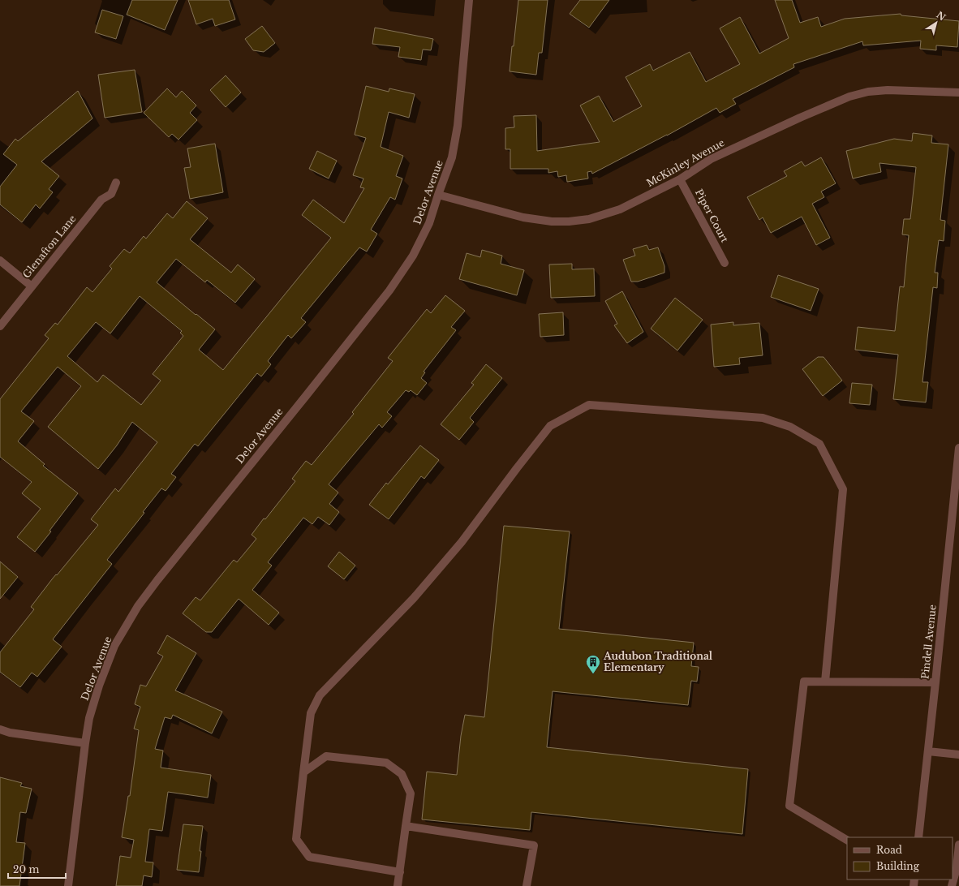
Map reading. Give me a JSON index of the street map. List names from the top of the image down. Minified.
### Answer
{"streets":{"street":["McKinley Avenue","Delor Avenue","Piper Court","Glenafton Lane","Pindell Avenue"]},"crossings":[["McKinley Avenue","Delor Avenue"],["McKinley Avenue","Piper Court"]],"places":{"building":["Audubon Traditional Elementary"]},"legend":["Road","Building"],"scale_bar":"20 m","north":"top right"}
